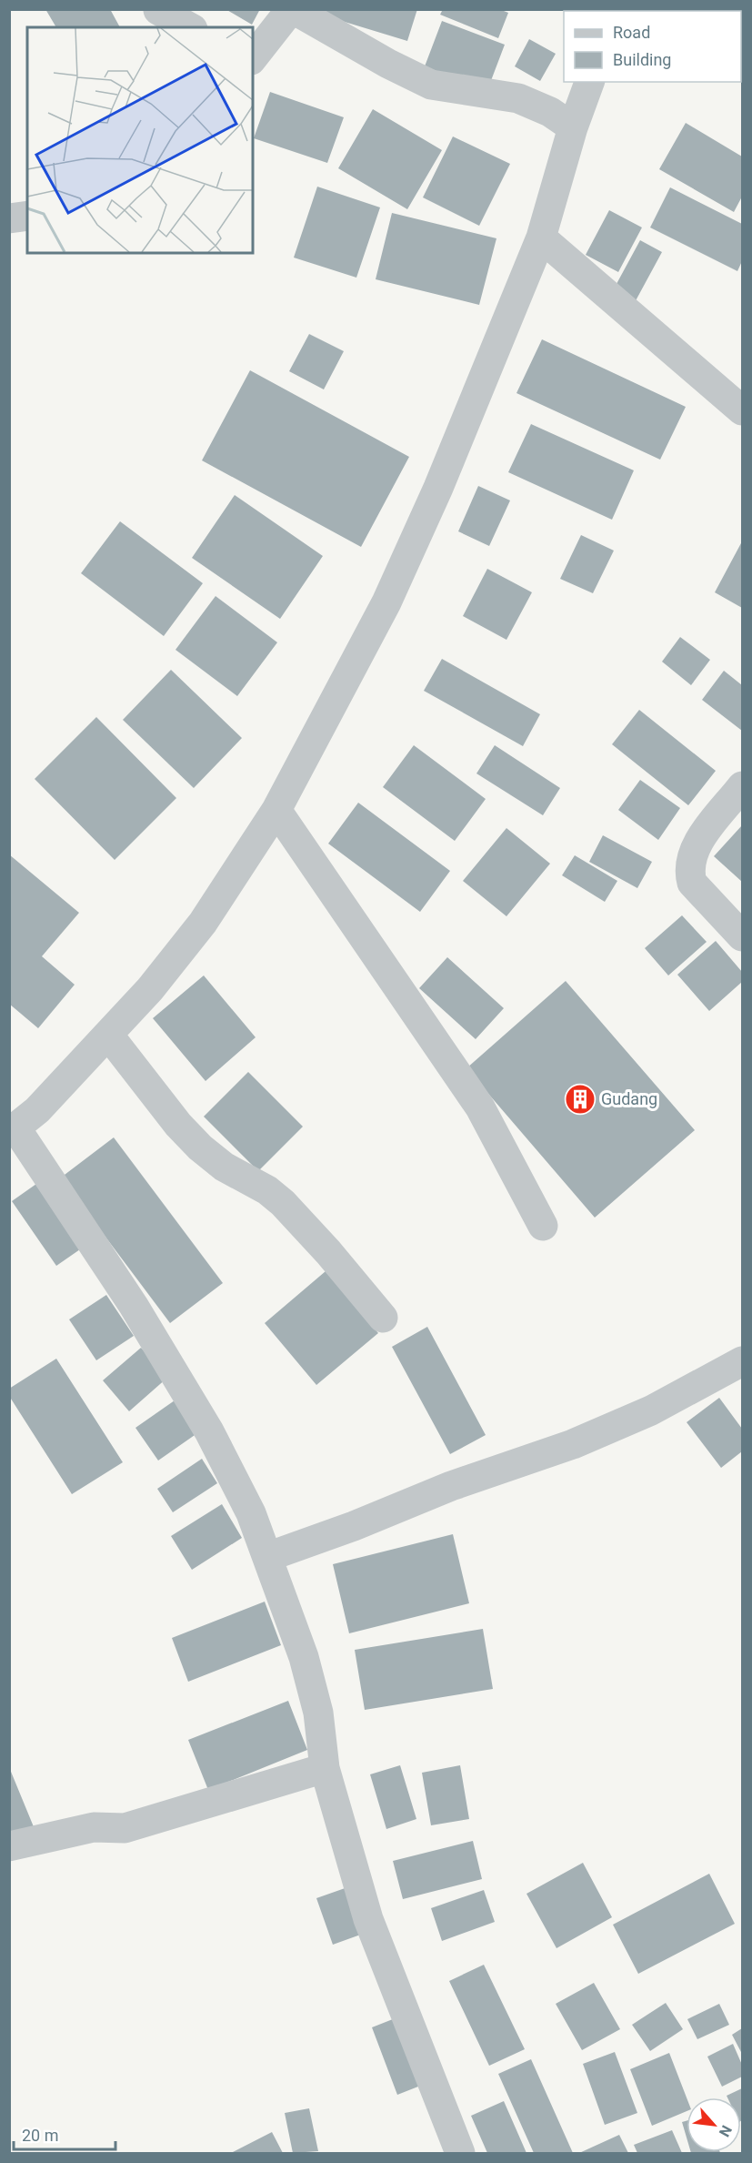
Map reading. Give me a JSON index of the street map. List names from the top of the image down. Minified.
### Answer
{"places":{"building":["Gudang"]},"legend":["Road","Building"],"scale_bar":"20 m","north":"bottom right"}
